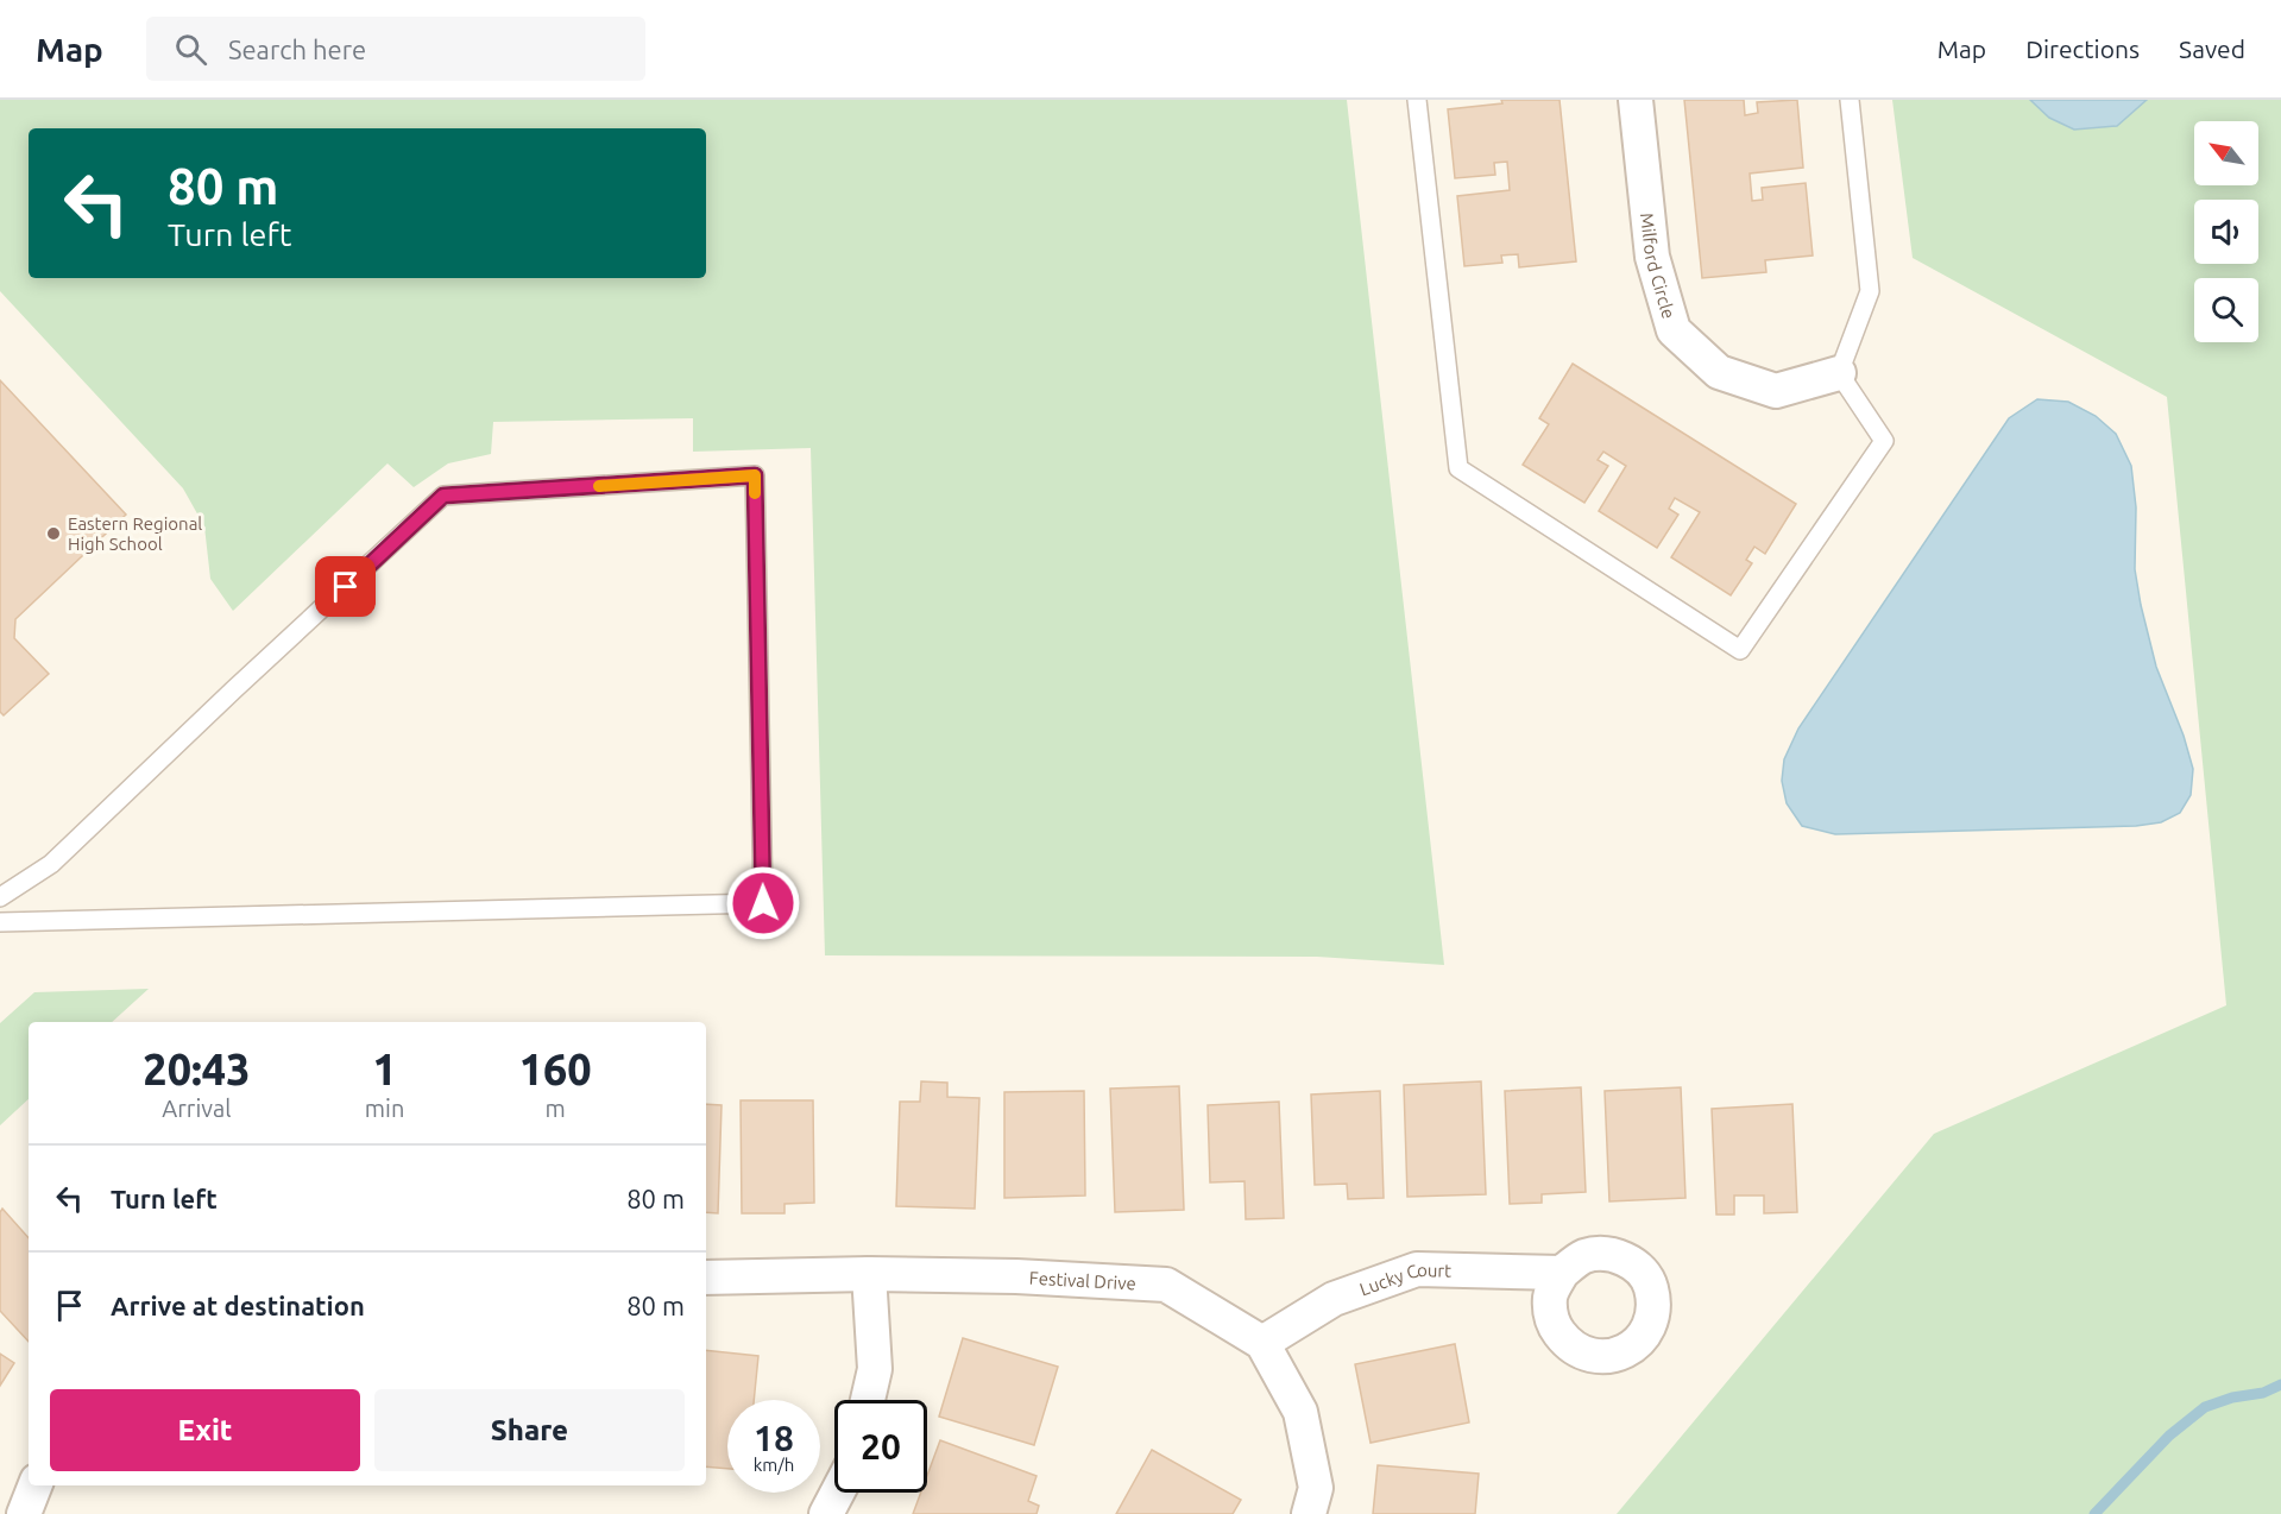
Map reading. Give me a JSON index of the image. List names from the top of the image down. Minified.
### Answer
{"streets":{"street":["Milford Circle","Festival Drive","Lucky Court"]},"crossings":[["Festival Drive","Lucky Court"]],"places":["Eastern Regional High School"],"north":"top left","page":{"header":"Map","search":"Search here","nav":["Map","Directions","Saved"],"turn":["80 m","Turn left"],"eta":["20:43","Arrival","1","min","160","m"],"list":[{"name":"Turn left","value":"80 m"},{"name":"Arrive at destination","value":"80 m"}],"buttons":["Exit","Share"],"speed":"18 km/h","limit":"20"}}
